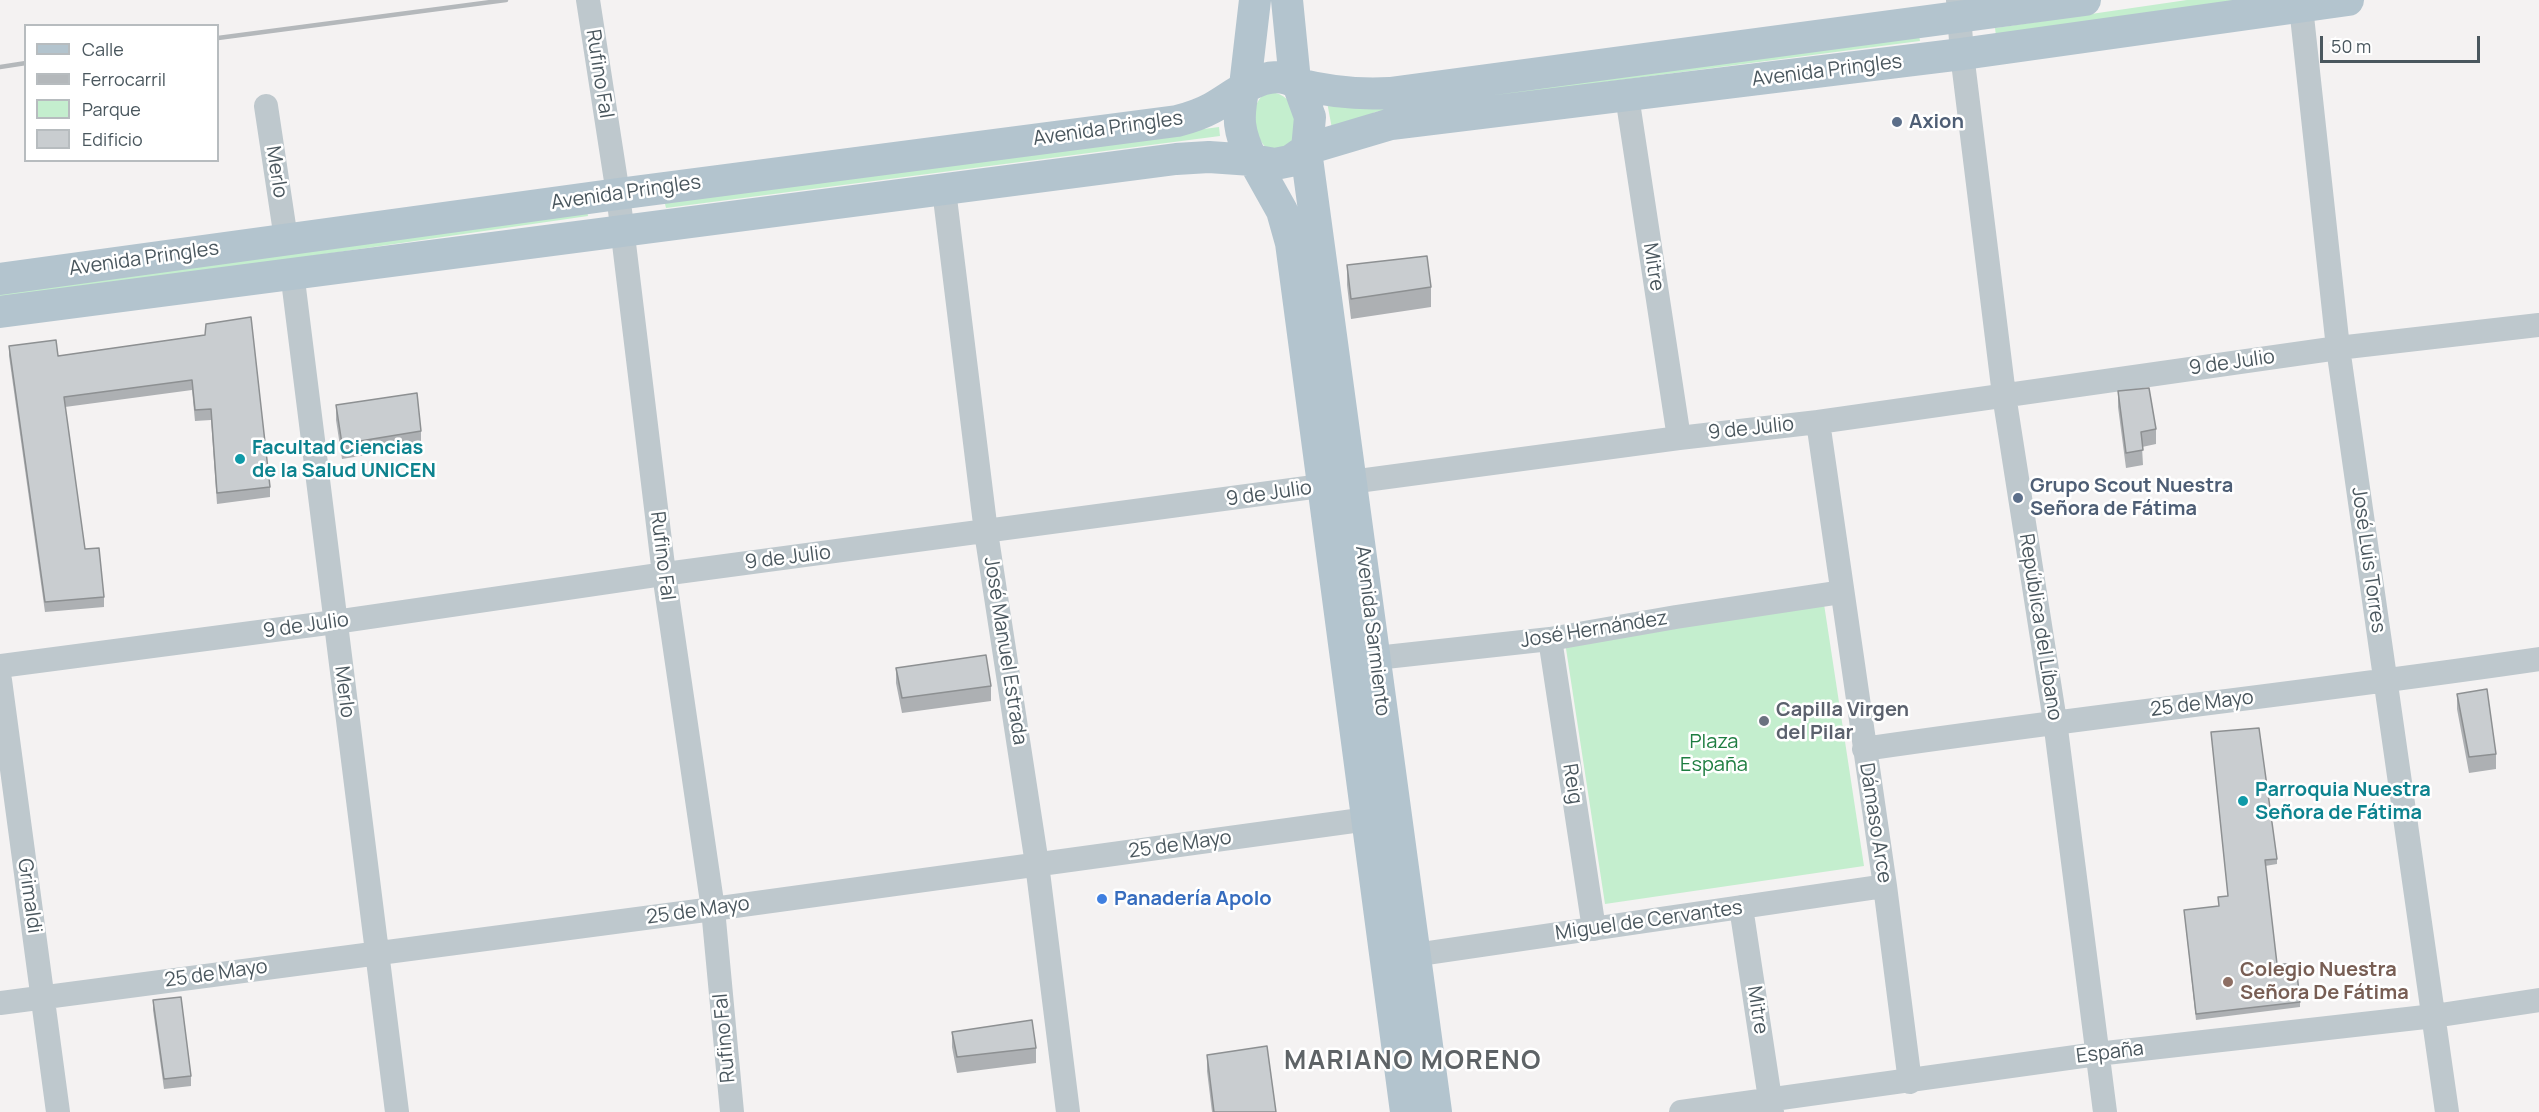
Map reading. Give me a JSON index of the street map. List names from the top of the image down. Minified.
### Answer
{"streets":{"main road":["Avenida Pringles","Avenida Sarmiento"],"street":["Rufino Fal","Merlo","Mitre","9 de Julio","José Luis Torres","República del Líbano","José Hernández","José Manuel Estrada","25 de Mayo","Reig","Dámaso Arce","Grimaldi","Miguel de Cervantes","España"]},"crossings":[["Avenida Pringles","Rufino Fal"],["Avenida Pringles","Merlo"],["Avenida Pringles","Mitre"],["Avenida Pringles","José Luis Torres"],["Avenida Pringles","República del Líbano"],["Avenida Pringles","Avenida Sarmiento"],["Avenida Pringles","José Manuel Estrada"],["Rufino Fal","9 de Julio"],["Rufino Fal","25 de Mayo"],["Merlo","9 de Julio"],["Merlo","25 de Mayo"],["Mitre","9 de Julio"],["Mitre","Miguel de Cervantes"],["Mitre","España"],["9 de Julio","José Luis Torres"],["9 de Julio","República del Líbano"],["9 de Julio","Avenida Sarmiento"],["9 de Julio","José Manuel Estrada"],["9 de Julio","Dámaso Arce"],["José Luis Torres","25 de Mayo"],["José Luis Torres","España"],["República del Líbano","25 de Mayo"],["República del Líbano","España"],["José Hernández","Avenida Sarmiento"],["José Hernández","Reig"],["José Hernández","Dámaso Arce"],["Avenida Sarmiento","25 de Mayo"],["Avenida Sarmiento","Miguel de Cervantes"],["José Manuel Estrada","25 de Mayo"],["25 de Mayo","Dámaso Arce"],["25 de Mayo","Grimaldi"],["Reig","Miguel de Cervantes"],["Dámaso Arce","Miguel de Cervantes"],["Dámaso Arce","España"]],"districts":["MARIANO MORENO"],"parks":["Plaza España"],"places":["Axion","Facultad Ciencias de la Salud UNICEN","Grupo Scout Nuestra Señora de Fátima","Capilla Virgen del Pilar","Parroquia Nuestra Señora de Fátima","Panadería Apolo","Colegio Nuestra Señora De Fátima"],"legend":["Calle","Ferrocarril","Parque","Edificio"],"scale_bar":"50 m"}
